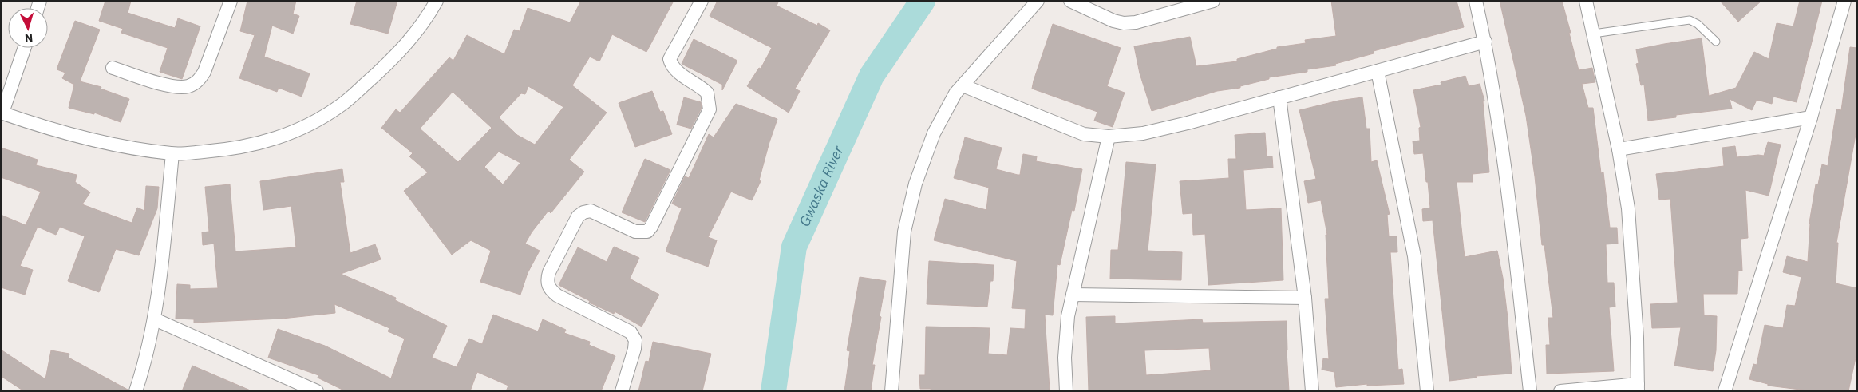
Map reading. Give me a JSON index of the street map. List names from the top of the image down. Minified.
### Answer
{"water":["Gwaska River"],"north":"bottom"}
